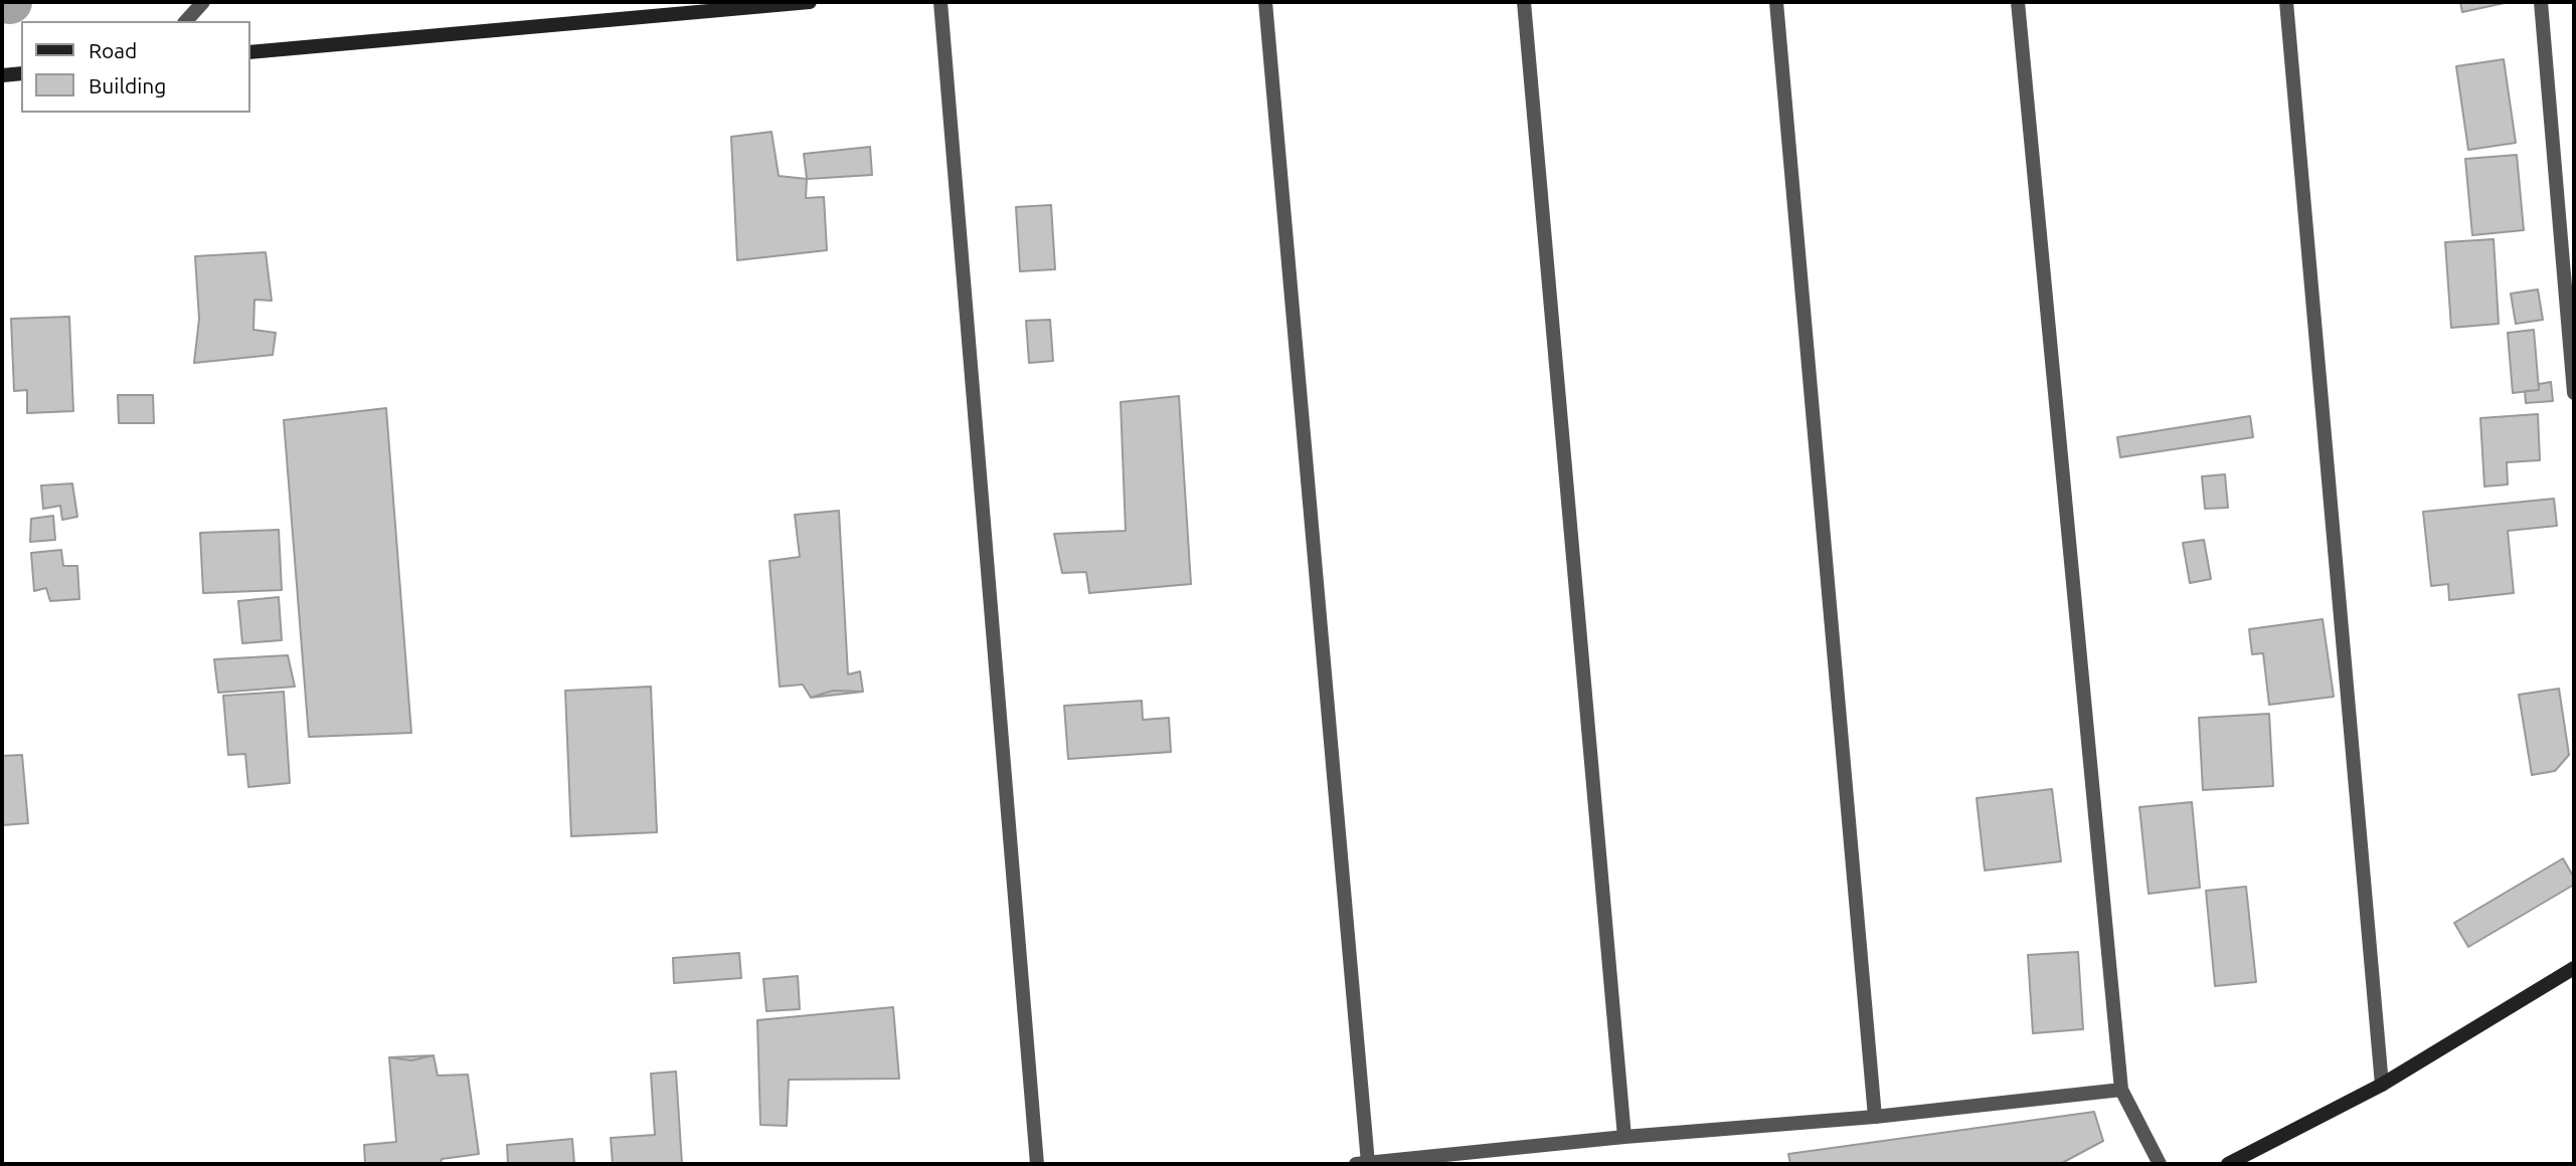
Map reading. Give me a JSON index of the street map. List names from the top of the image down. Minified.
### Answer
{"legend":["Road","Building"]}
